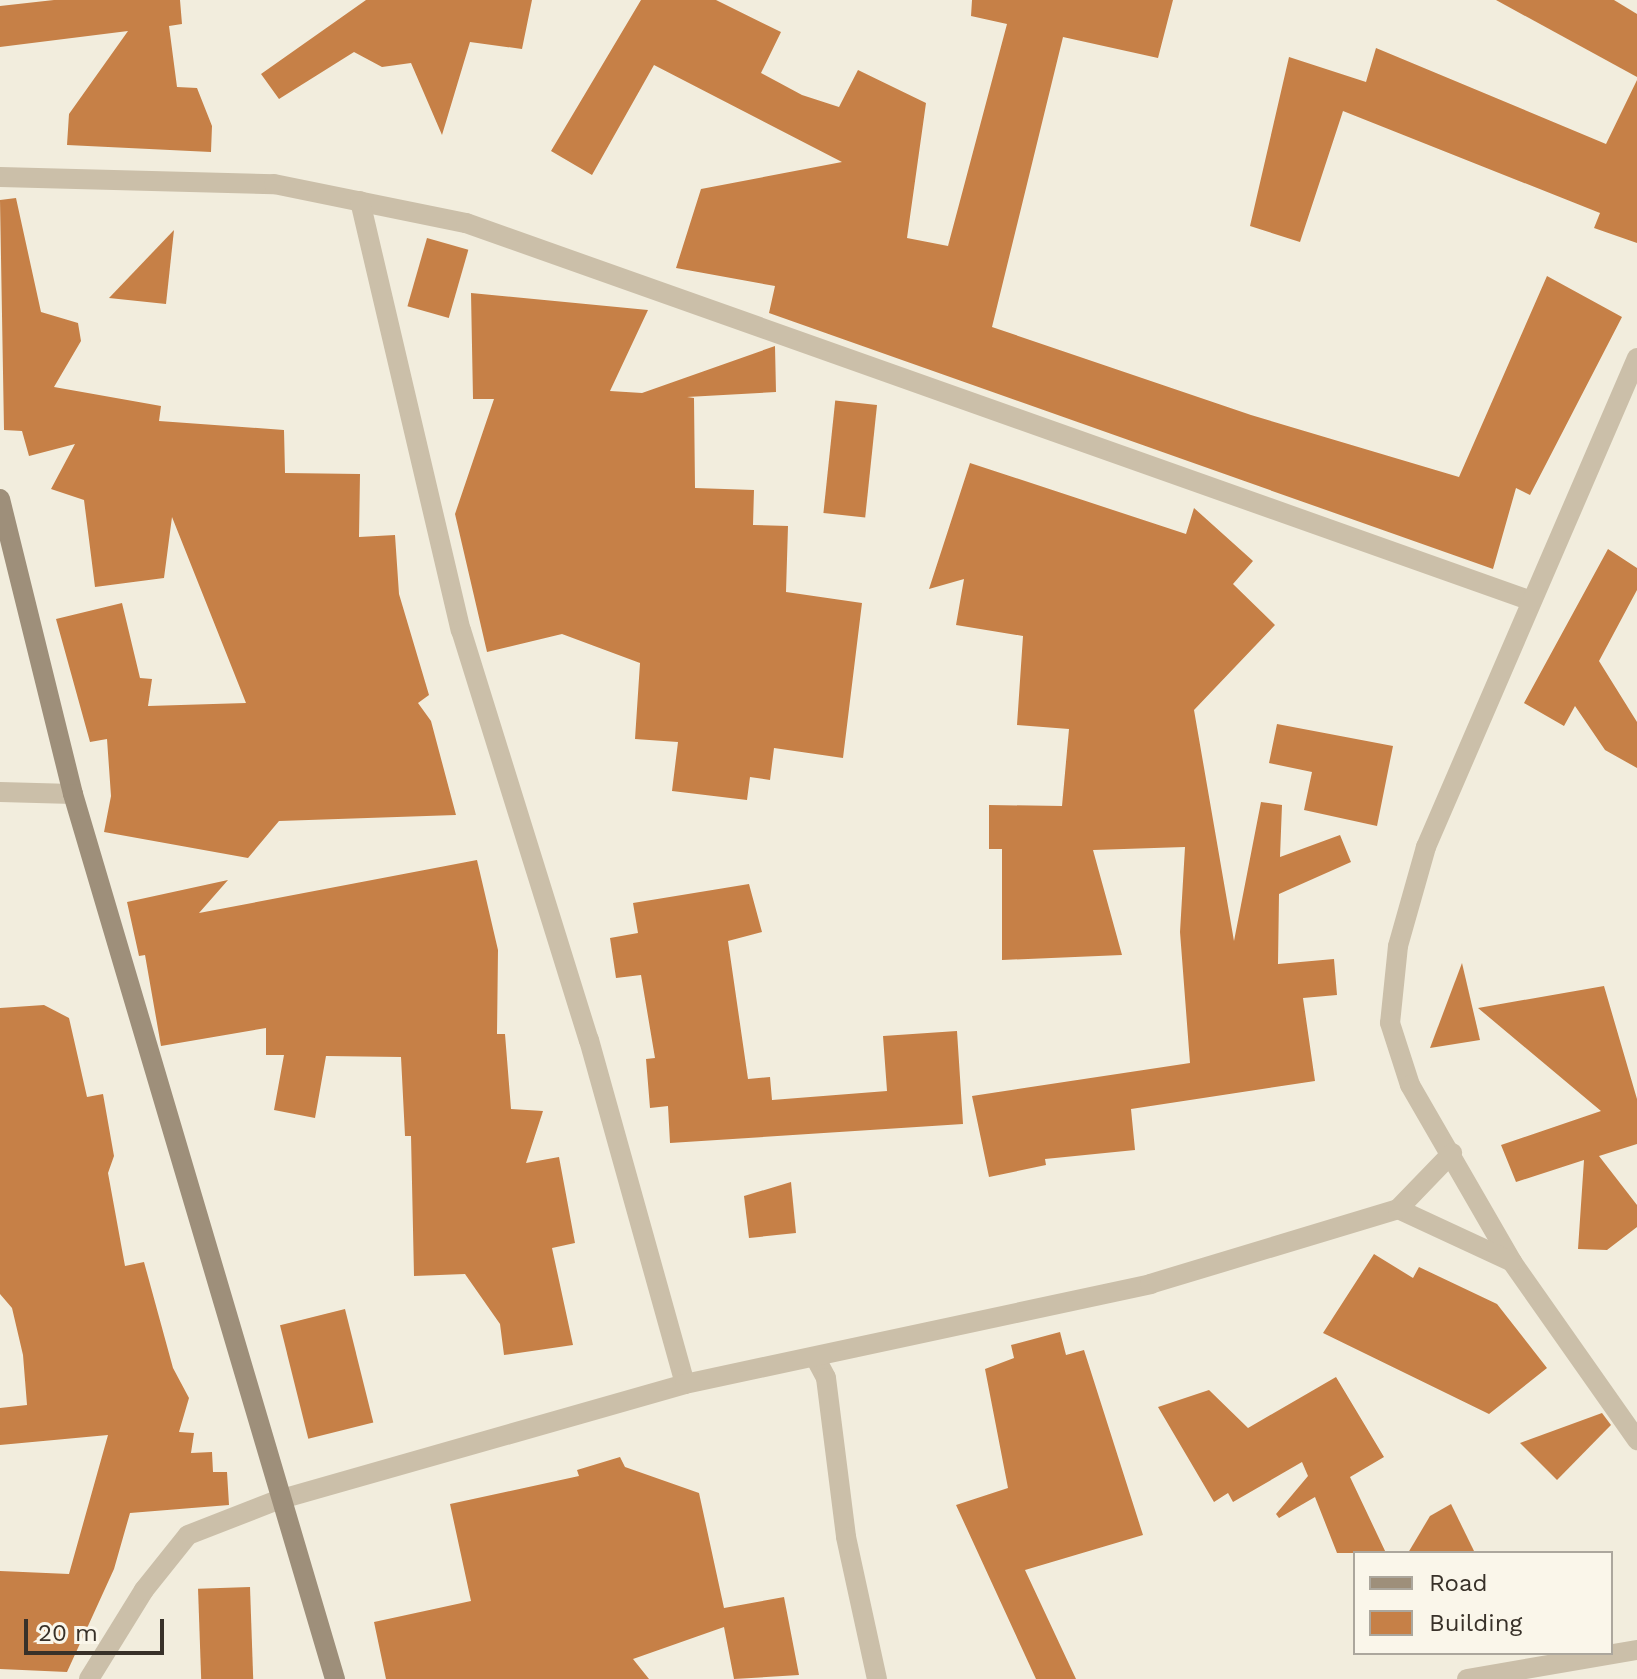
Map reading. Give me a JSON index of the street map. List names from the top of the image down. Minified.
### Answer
{"legend":["Road","Building"],"scale_bar":"20 m"}
